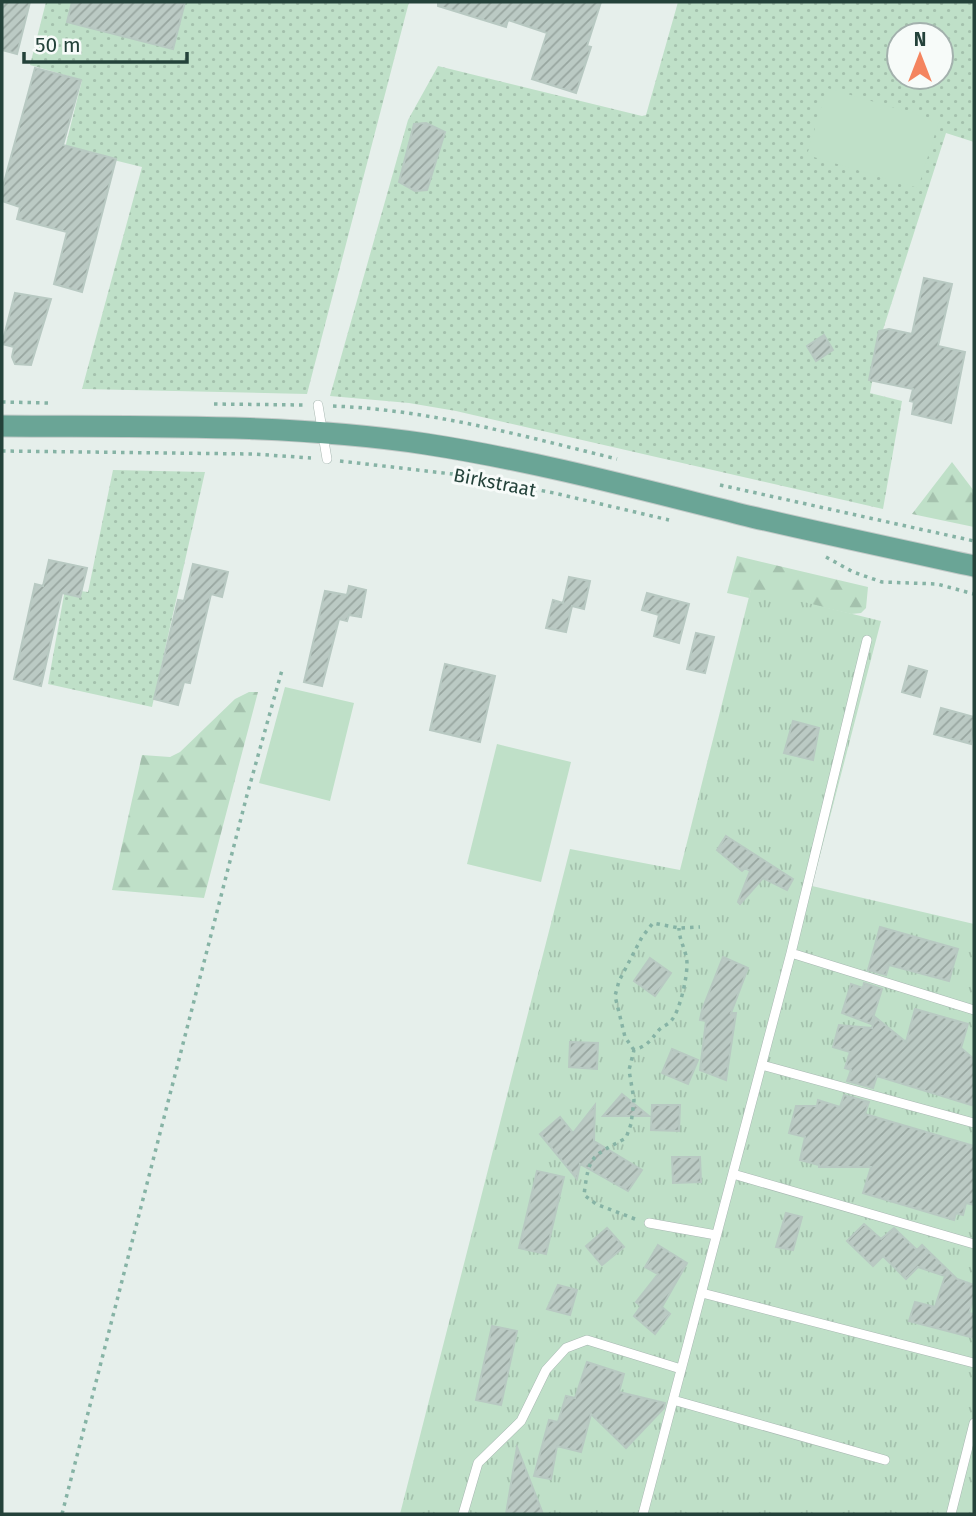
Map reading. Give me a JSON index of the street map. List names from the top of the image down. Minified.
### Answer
{"streets":{"main road":["Birkstraat"]},"scale_bar":"50 m","north":"top"}
